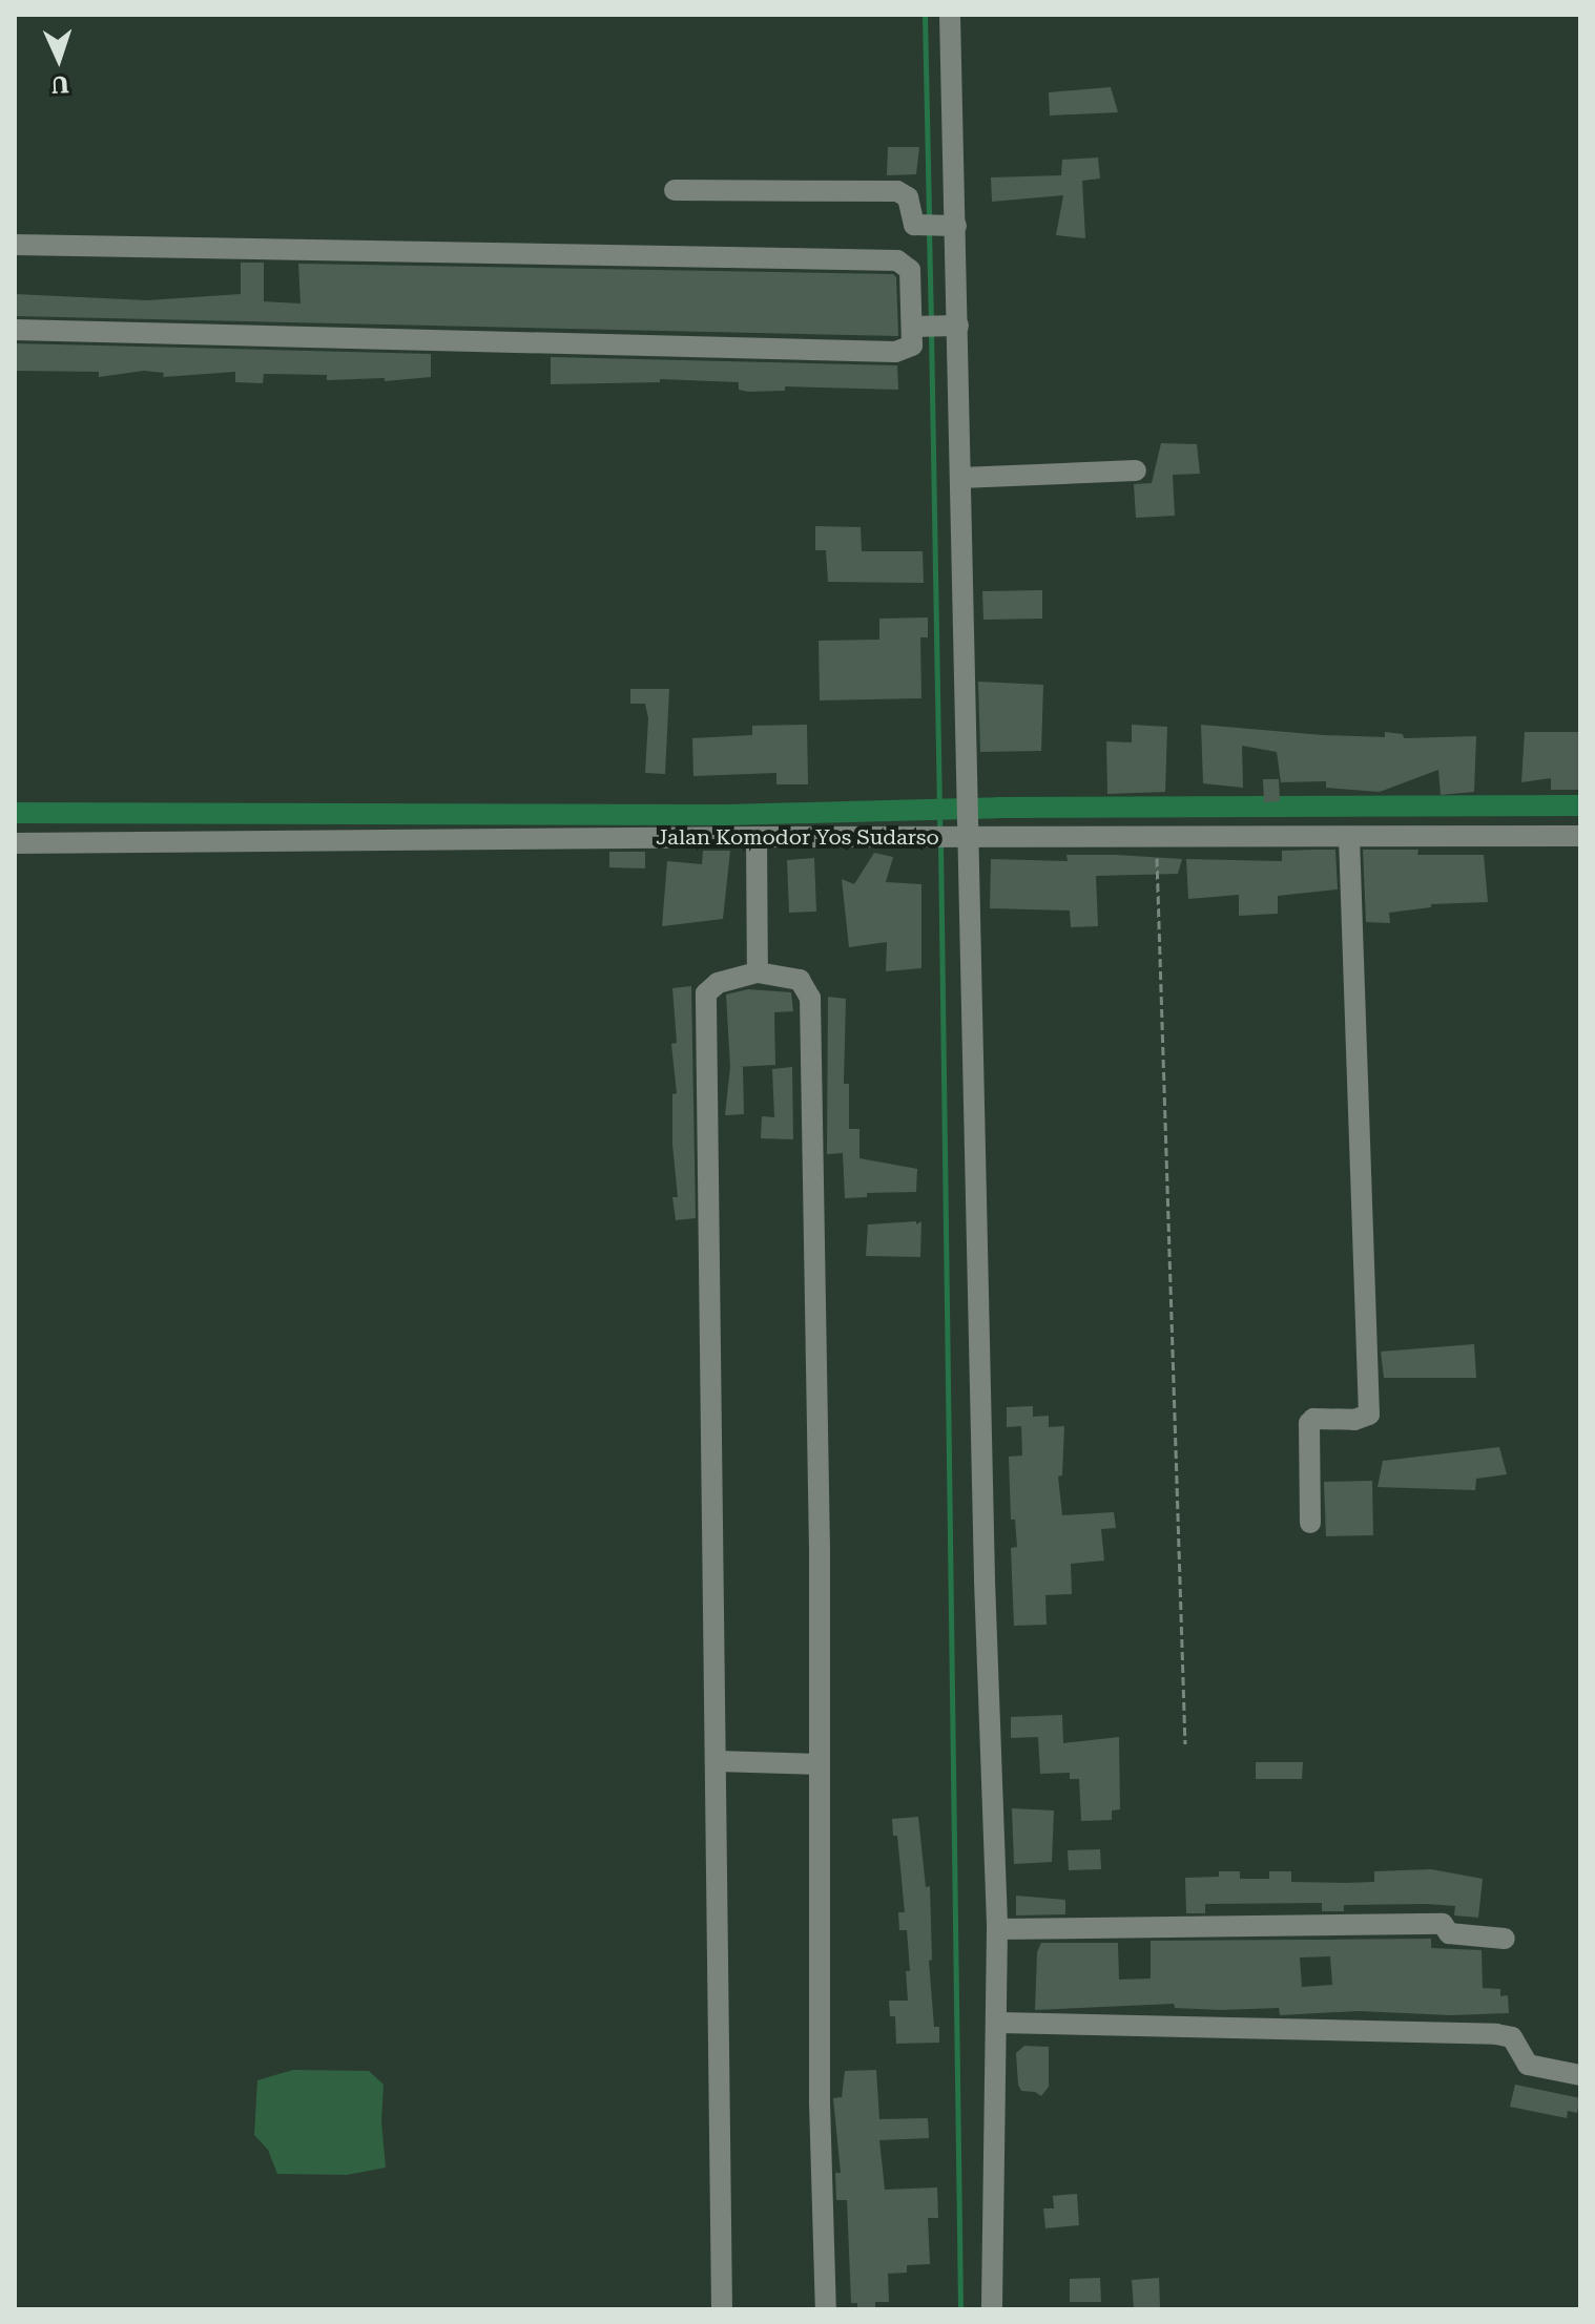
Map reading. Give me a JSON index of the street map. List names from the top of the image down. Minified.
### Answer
{"streets":{"street":["Jalan Komodor Yos Sudarso"]},"north":"bottom"}
